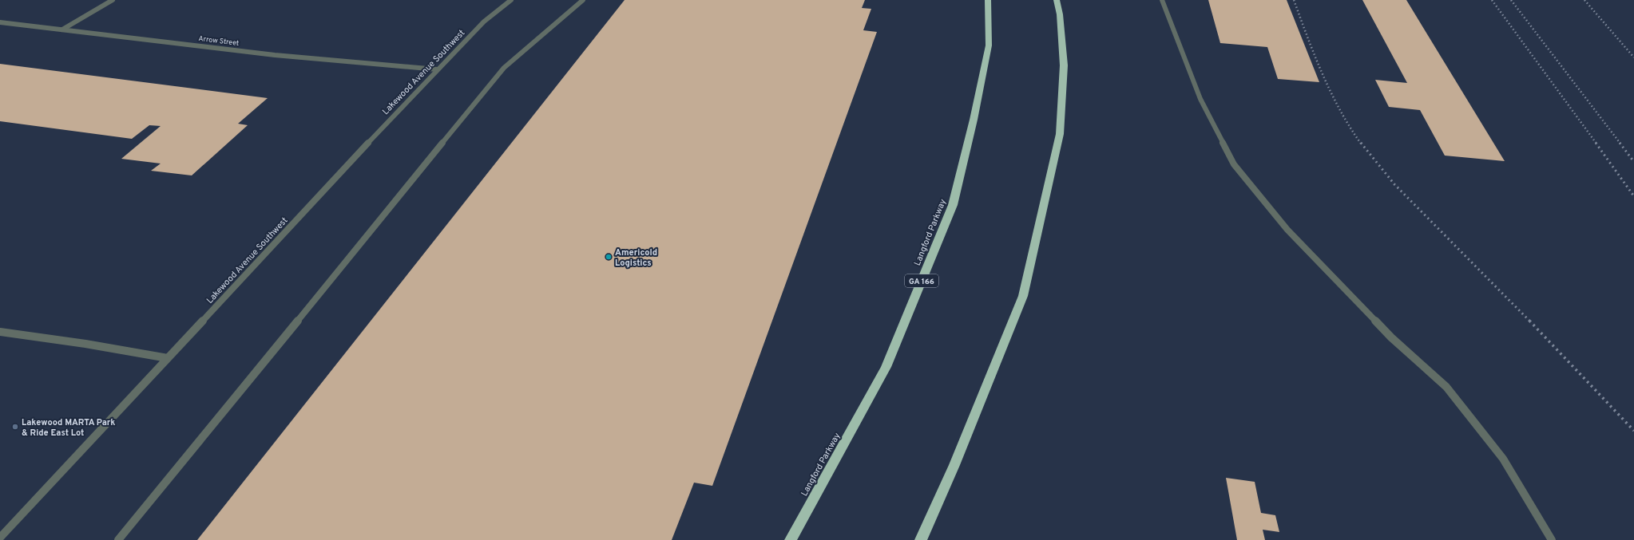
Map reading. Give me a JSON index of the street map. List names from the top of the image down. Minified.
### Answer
{"streets":{"highway":["Langford Parkway","GA 166"],"street":["Arrow Street","Lakewood Avenue Southwest"]},"crossings":[["Arrow Street","Lakewood Avenue Southwest"]],"places":["Americold Logistics","Lakewood MARTA Park & Ride East Lot"]}
